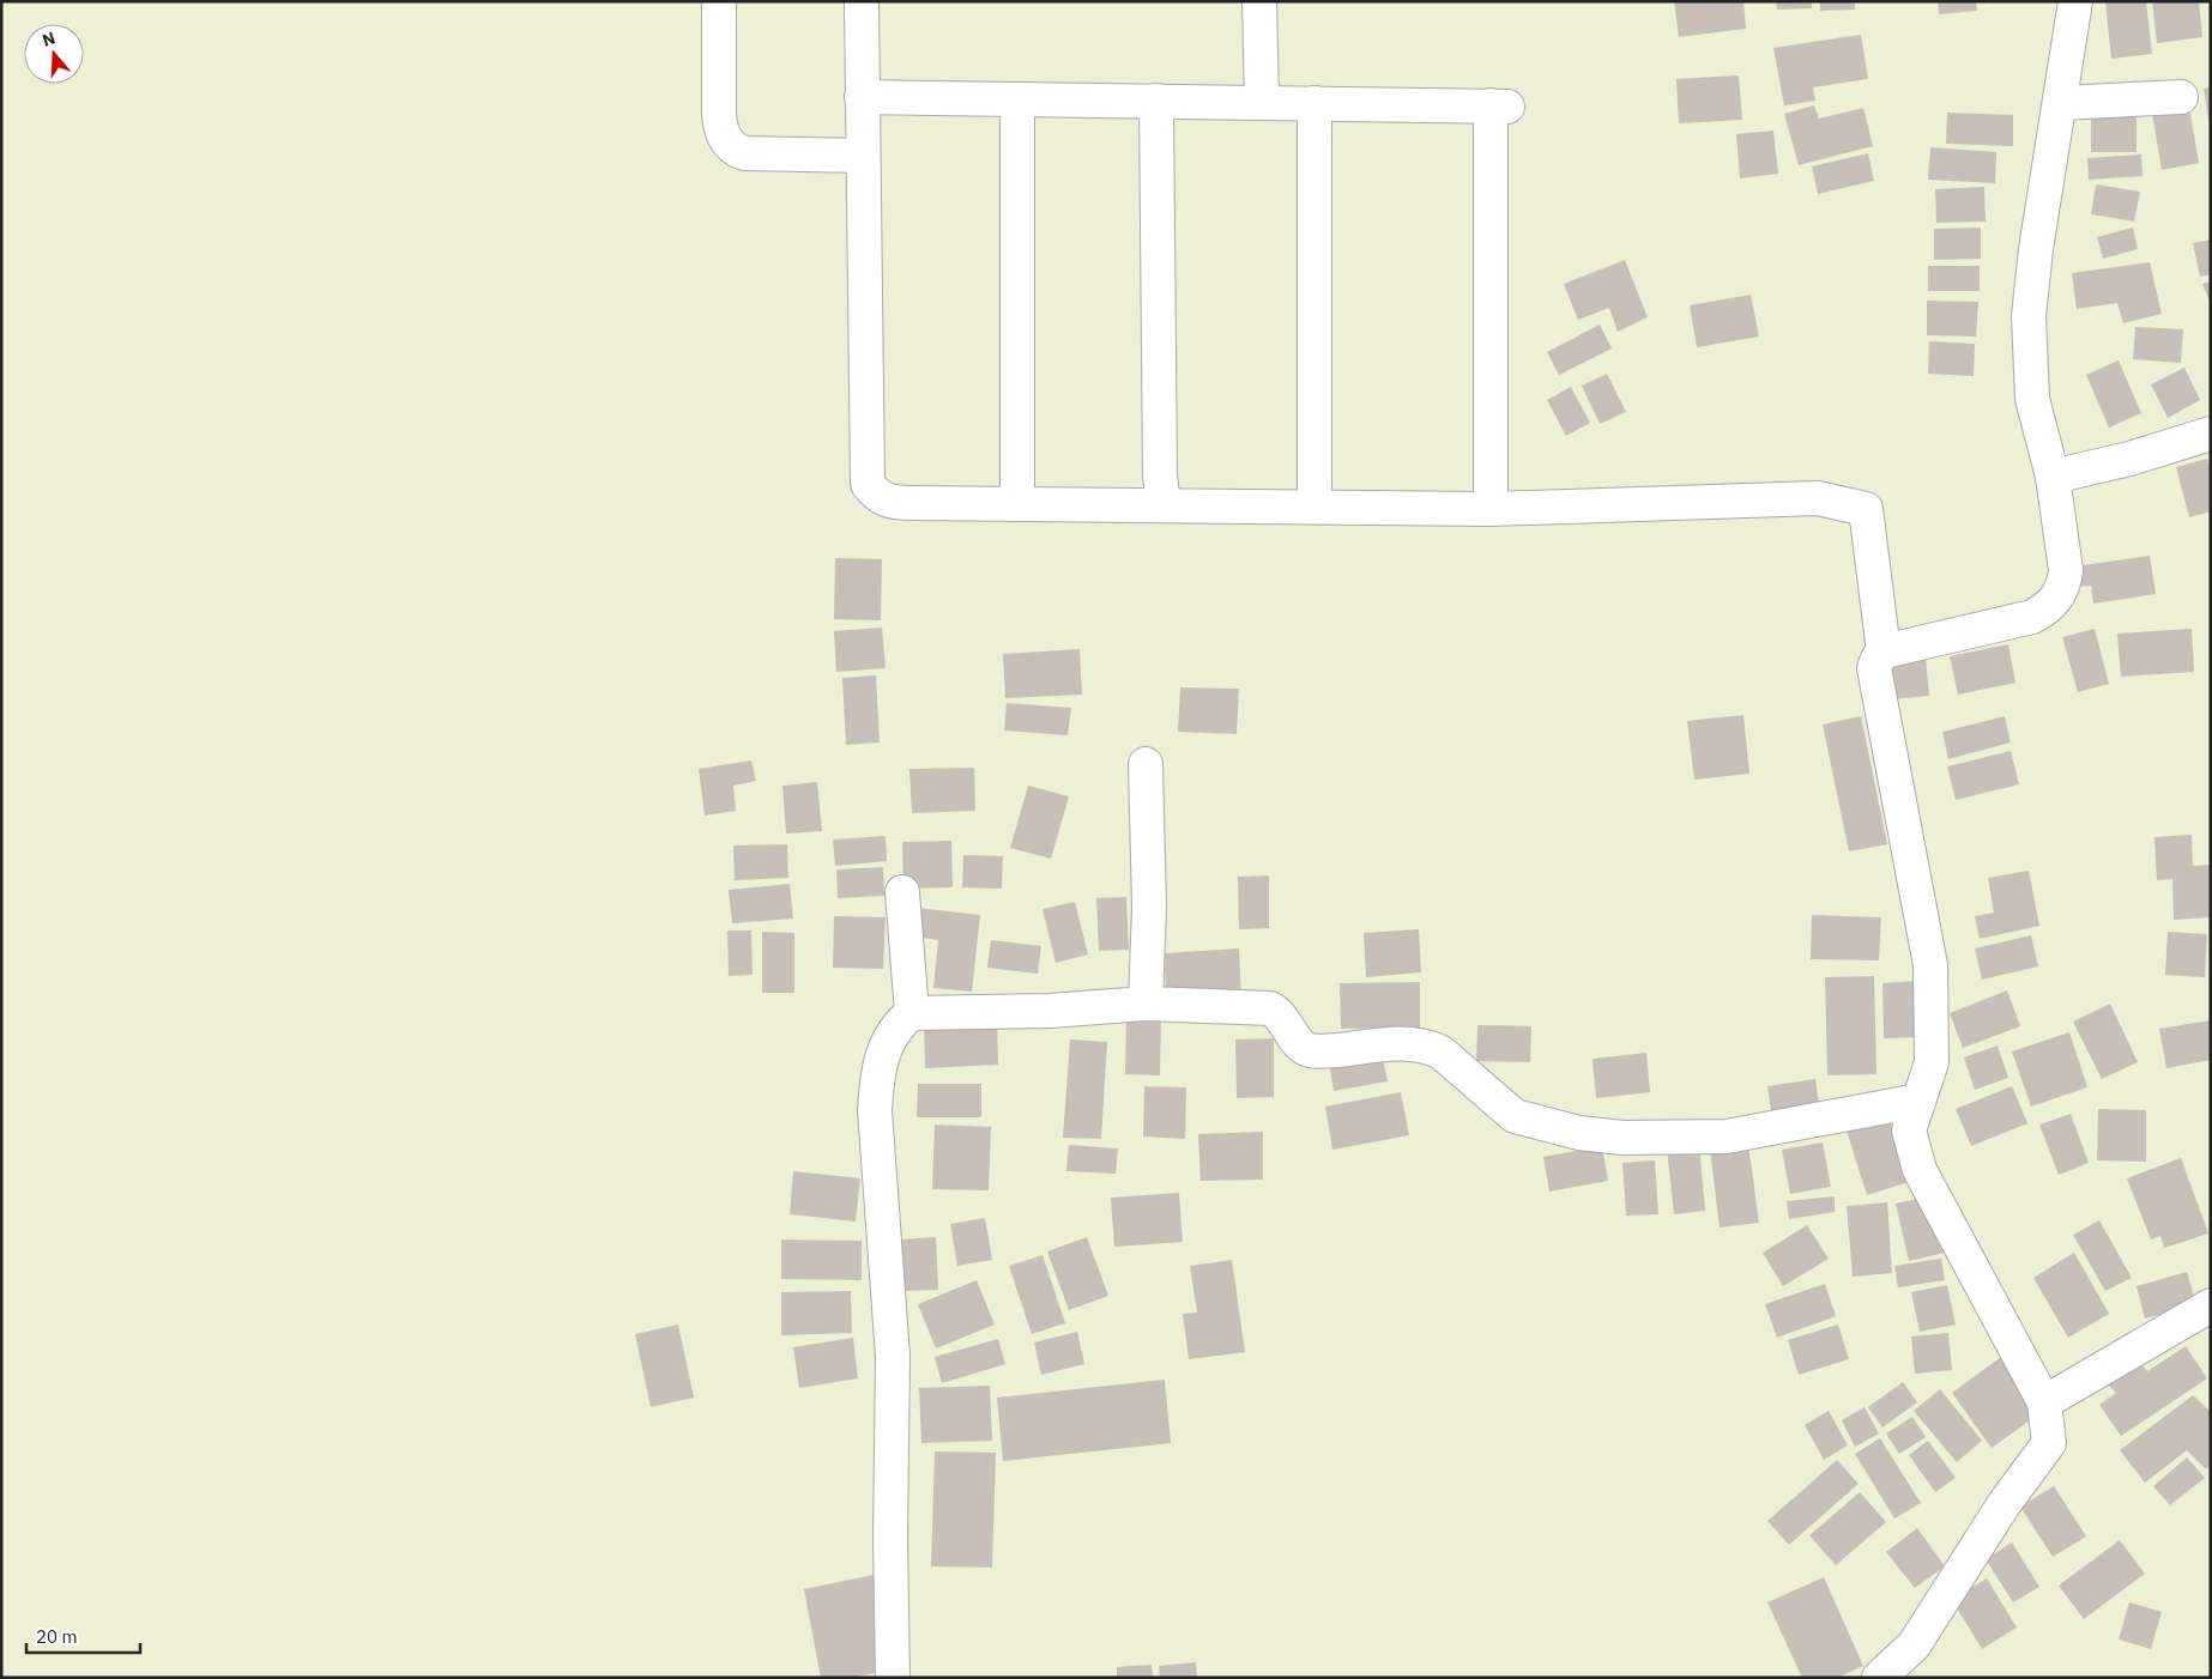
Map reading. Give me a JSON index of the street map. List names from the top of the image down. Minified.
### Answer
{"scale_bar":"20 m","north":"top"}
